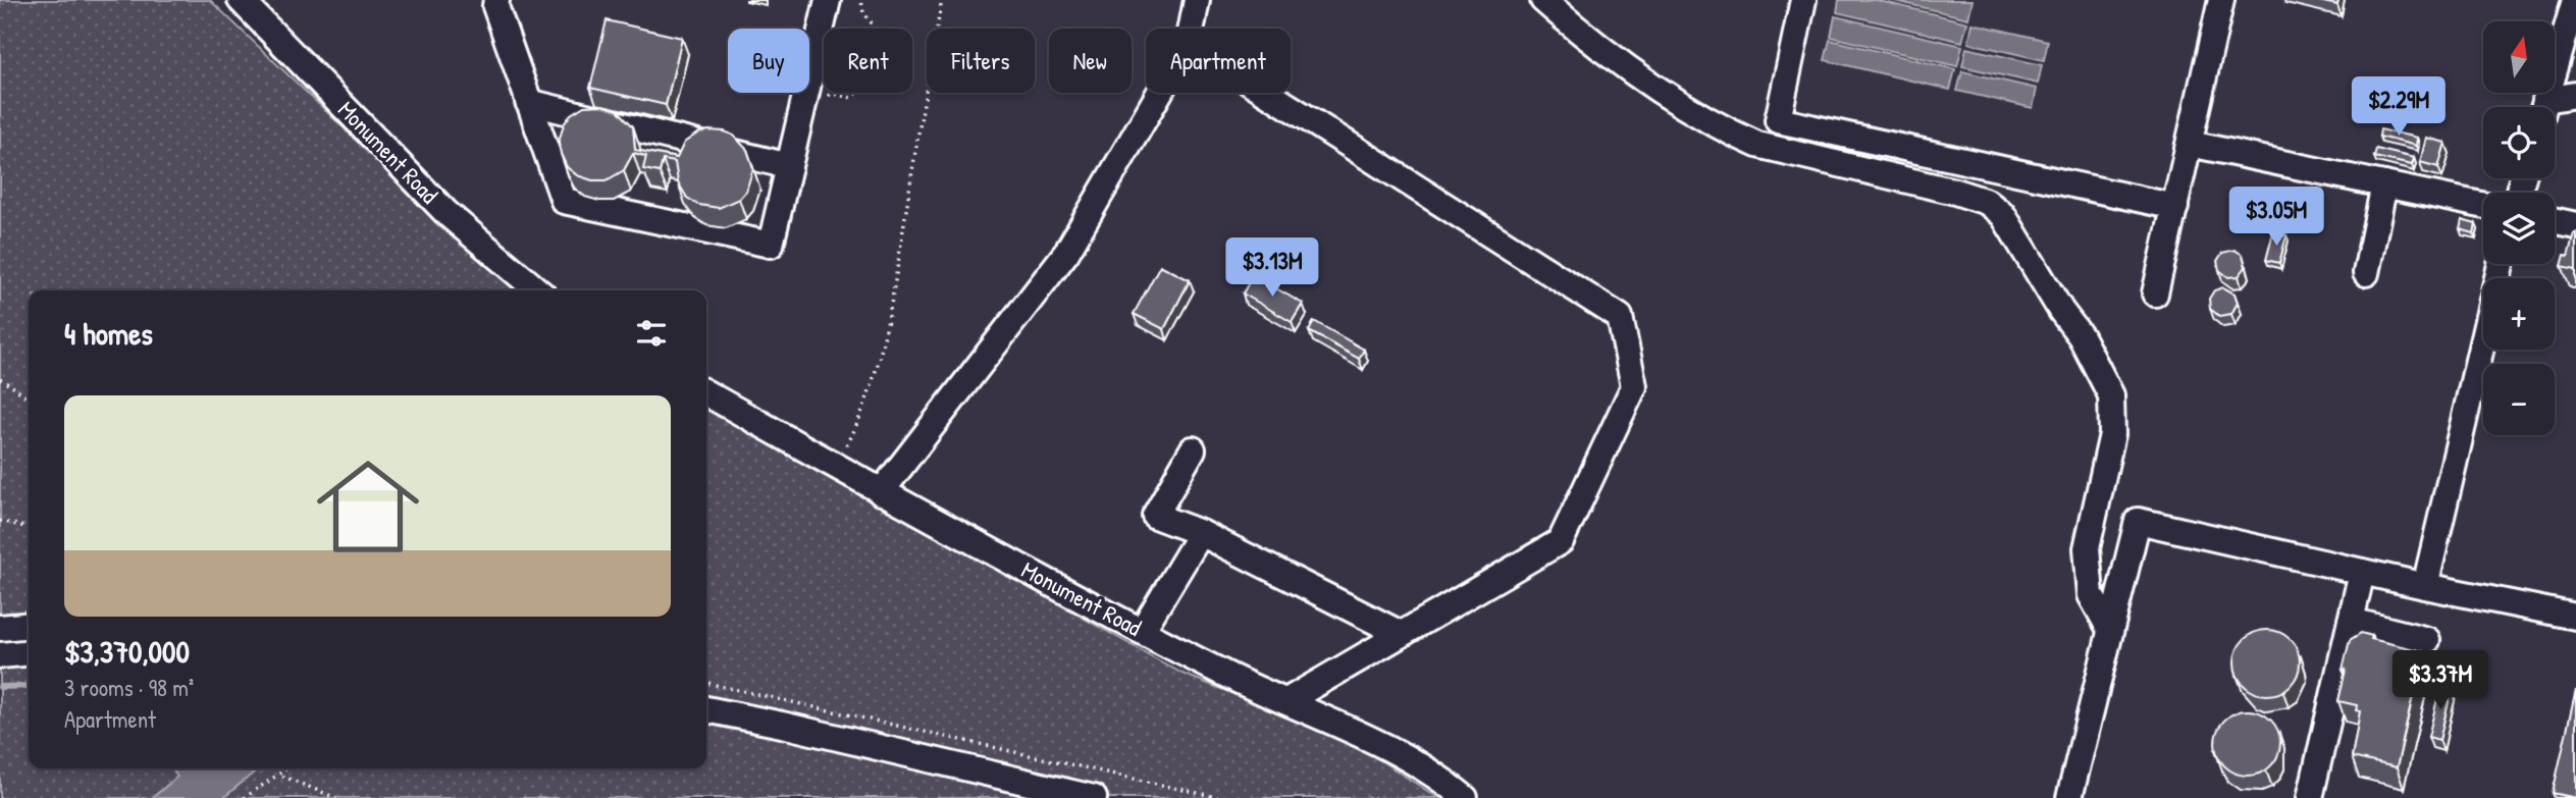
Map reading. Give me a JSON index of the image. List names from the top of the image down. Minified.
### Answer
{"streets":{"street":["Monument Road"]},"north":"top","page":{"map_buttons":["+","−"],"chip":["Buy","Rent","Filters","New","Apartment"],"price":["$2.29M","$3.05M","$3.13M","$3.37M"],"heading":"4 homes","list":[{"name":"$3,370,000","note":"3 rooms · 98 m² · Apartment"}]}}
